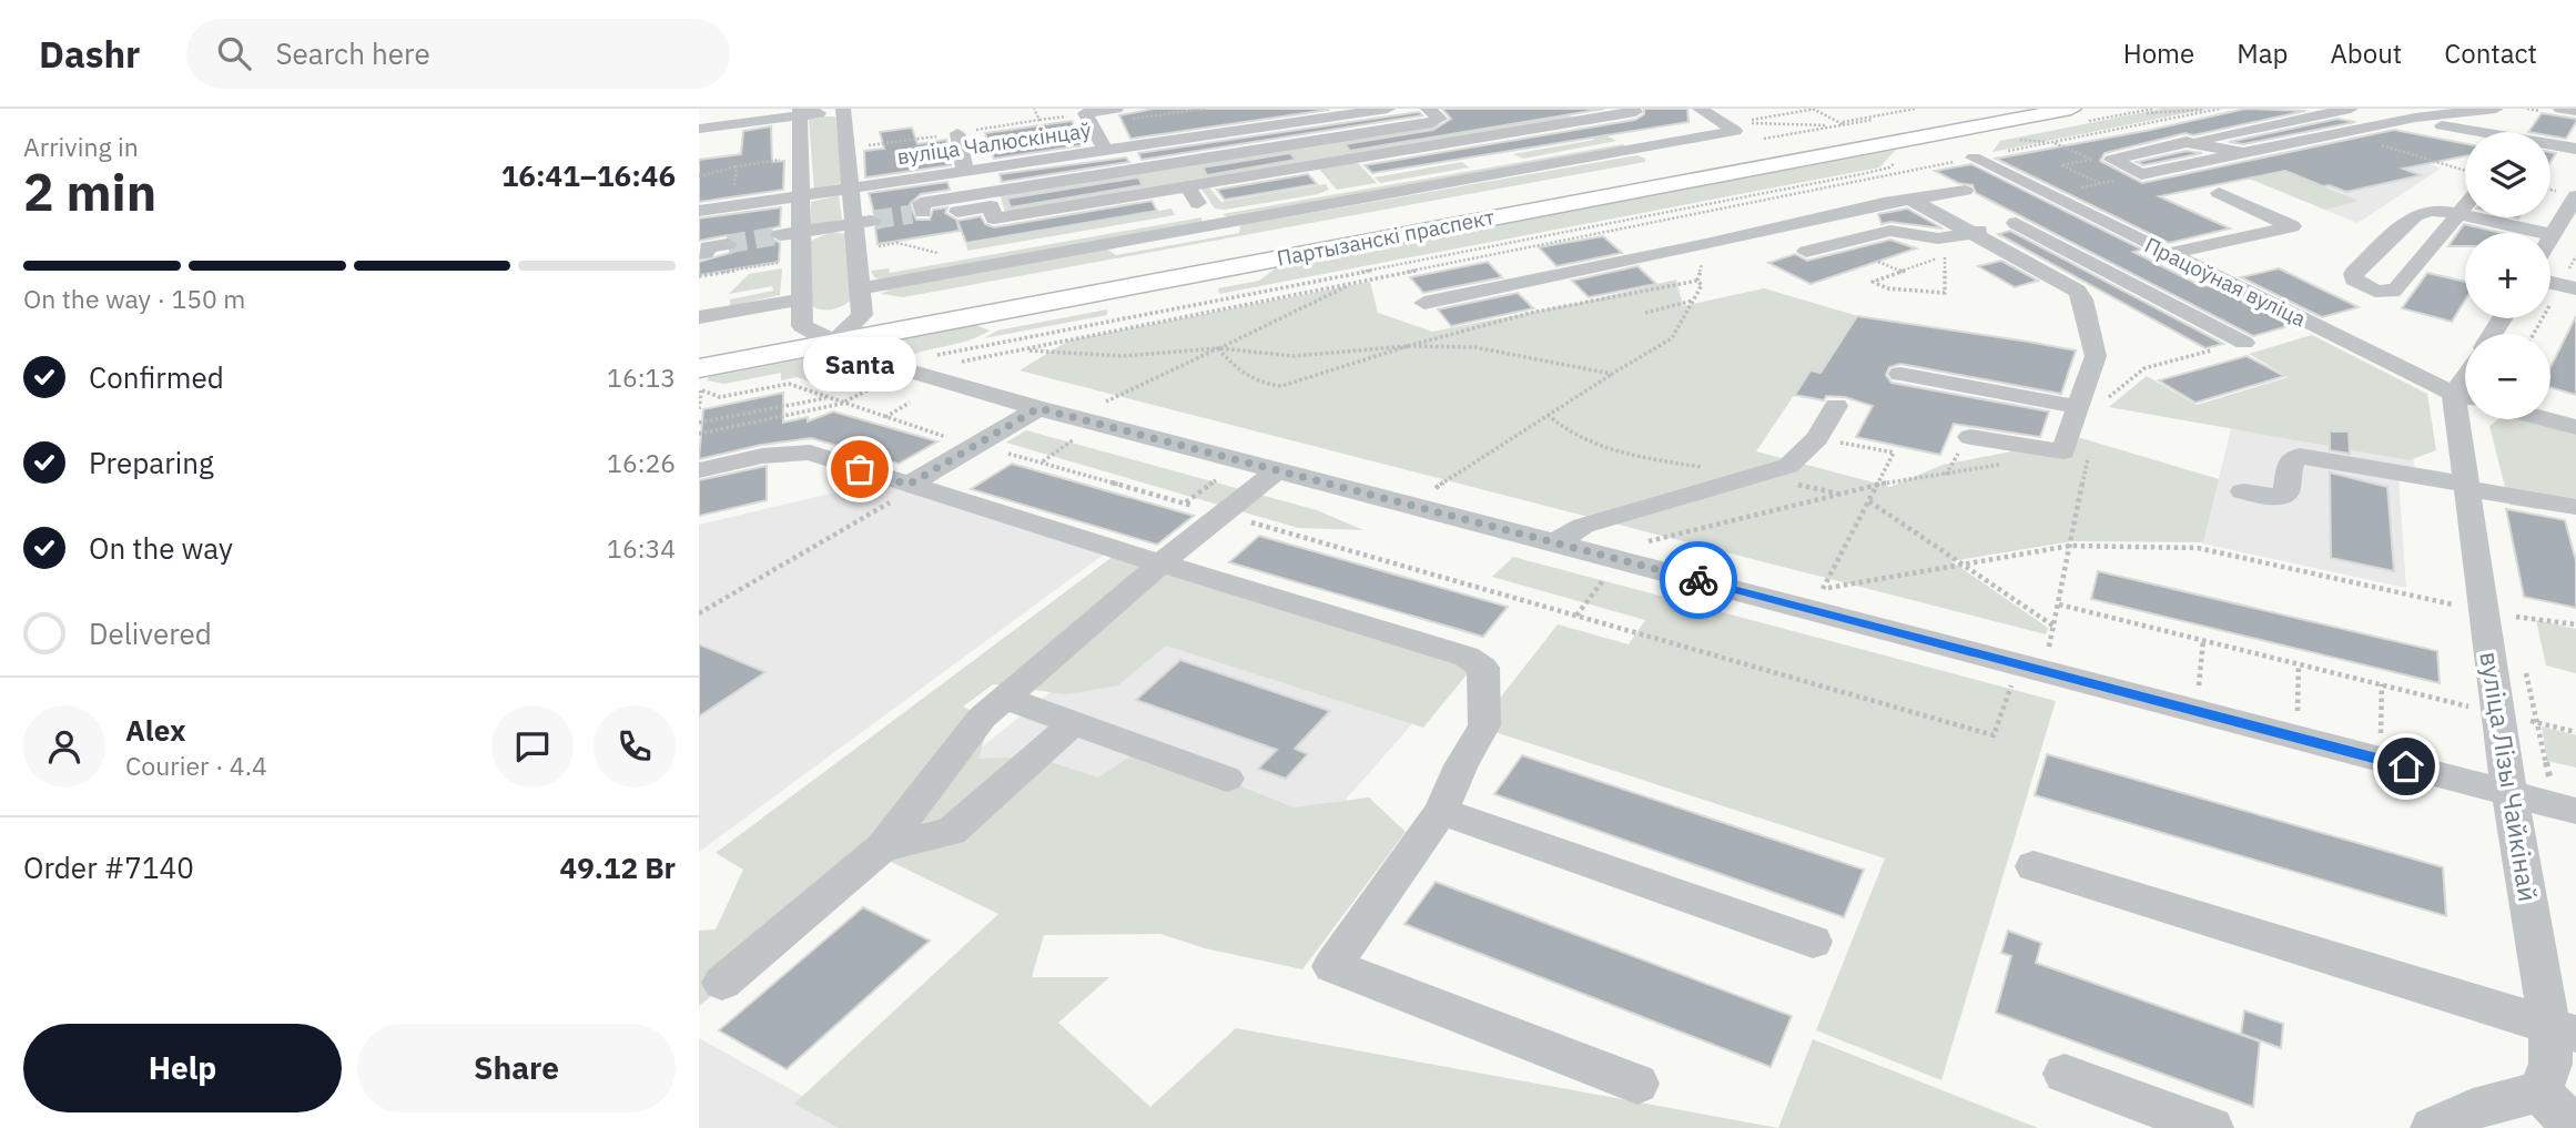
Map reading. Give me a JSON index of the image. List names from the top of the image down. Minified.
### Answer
{"streets":{"main road":["Партызанскі праспект"],"street":["вуліца Чалюскінцаў","Працоўная вуліца","вуліца Лізы Чайкінай"]},"places":["Santa"],"page":{"header":"Dashr","search":"Search here","nav":["Home","Map","About","Contact"],"heading":["2 min","Arriving in","16:41–16:46"],"panel":["Alex","Courier · 4.4","Order #7140","49.12 Br"],"map_buttons":["+","−"],"bar":"On the way · 150 m","list":[["Confirmed","16:13"],["Preparing","16:26"],["On the way","16:34"],"Delivered"],"bubble":"Santa","buttons":["Help","Share"]}}
